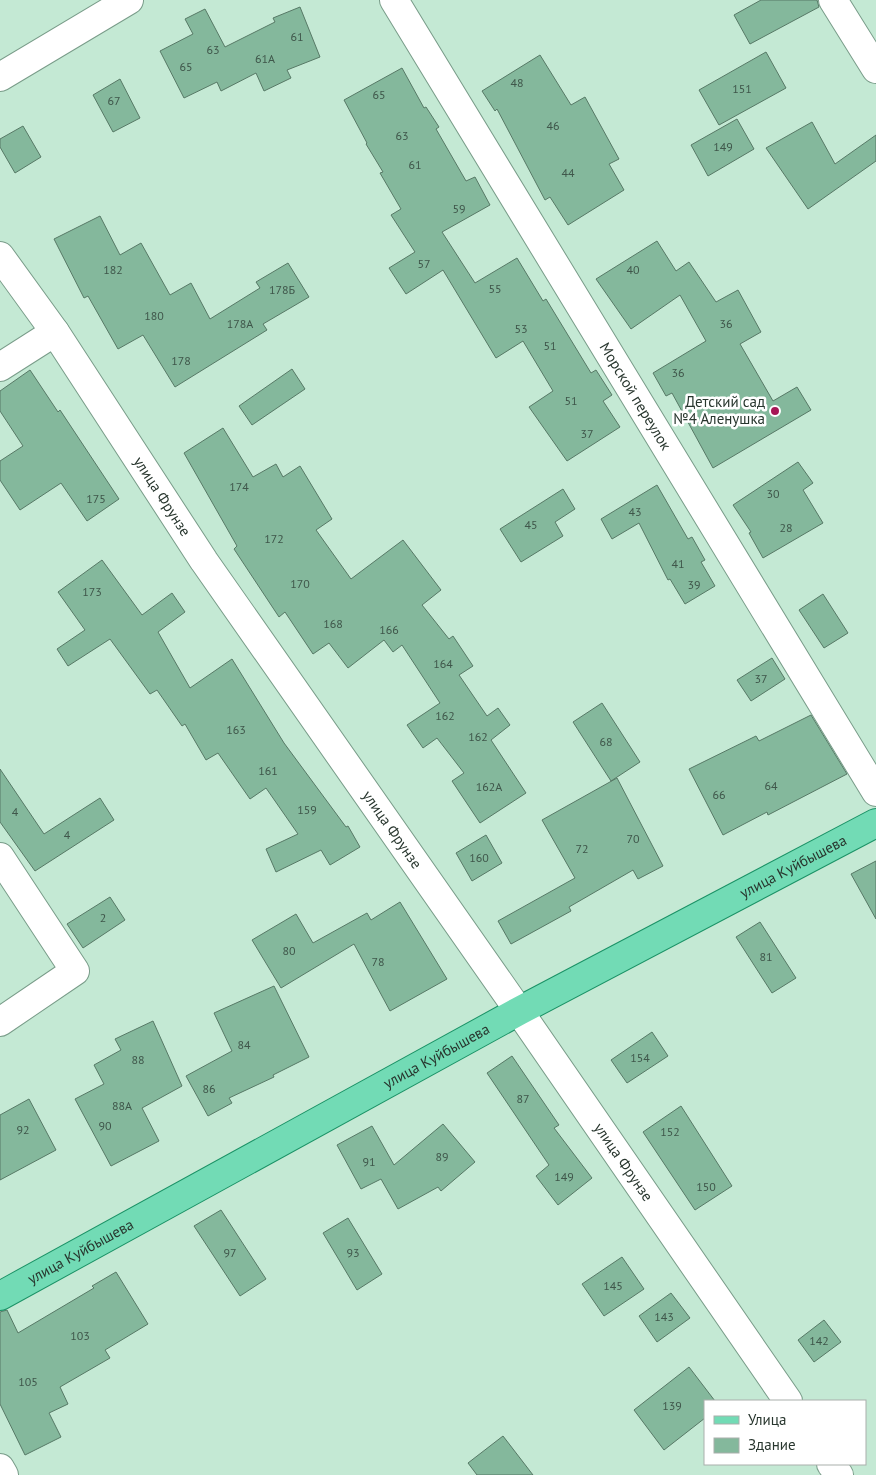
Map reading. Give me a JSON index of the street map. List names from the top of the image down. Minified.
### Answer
{"streets":{"main road":["улица Куйбышева"],"street":["Морской переулок","улица Фрунзе"]},"crossings":[["улица Фрунзе","улица Куйбышева"]],"places":["Детский сад №4 Аленушка"],"house_numbers":["61","63","61А","65","48","151","65","67","46","63","149","61","44","59","57","182","40","55","178Б","180","178А","36","53","51","178","36","51","37","174","30","175","43","45","28","172","41","170","39","173","168","166","164","37","162","163","162","68","161","64","162А","66","159","4","4","70","72","160","2","80","81","78","84","154","88","86","87","88А","90","92","152","89","91","149","150","97","93","145","143","103","142","105","139"],"legend":["Улица","Здание"]}
